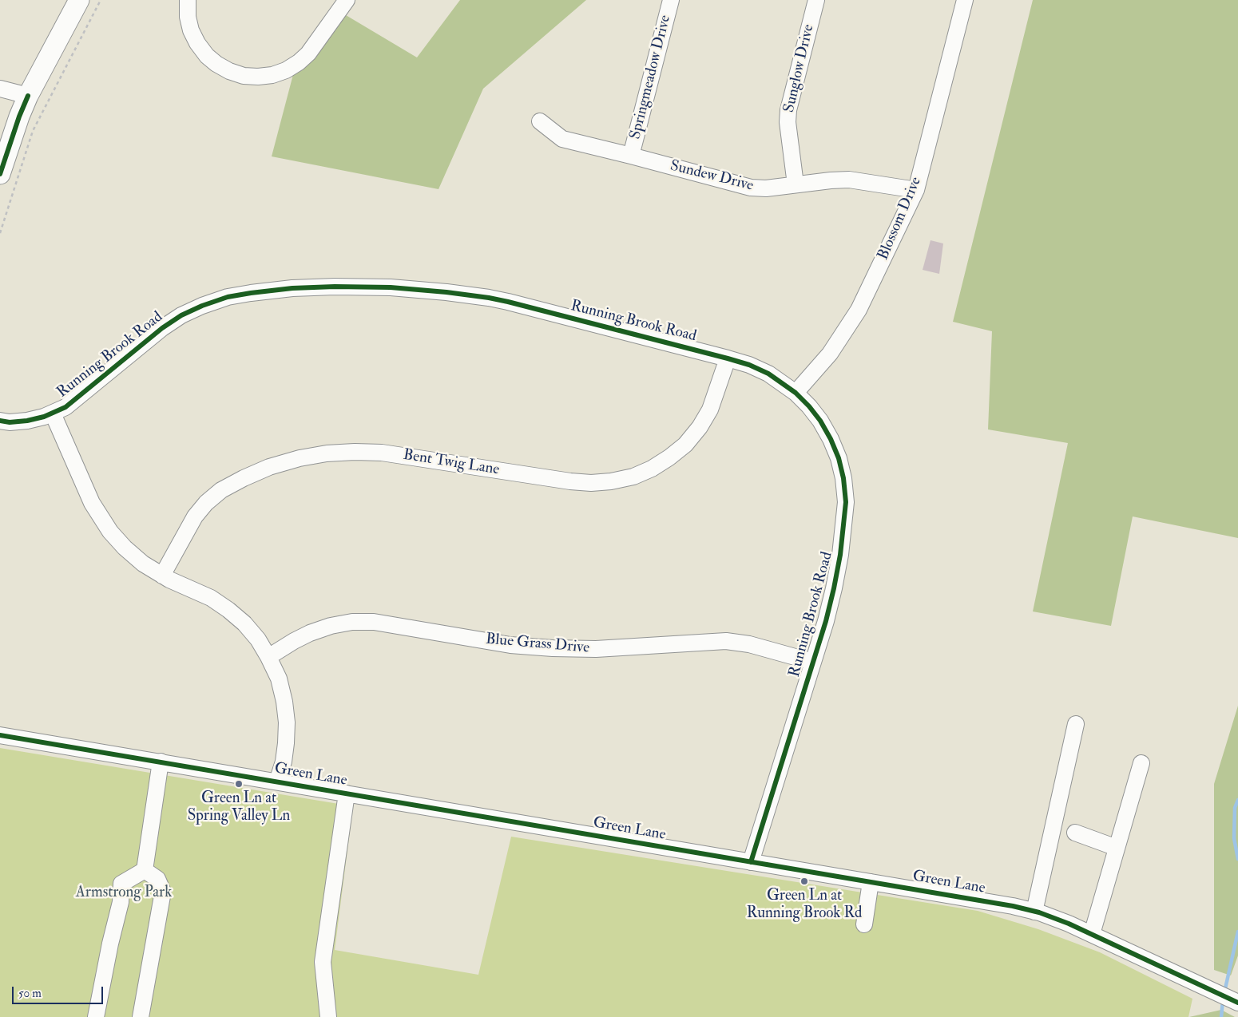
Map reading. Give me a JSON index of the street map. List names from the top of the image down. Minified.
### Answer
{"streets":{"street":["Sunglow Drive","Springmeadow Drive","Sundew Drive","Blossom Drive","Running Brook Road","Bent Twig Lane","Blue Grass Drive","Green Lane"]},"crossings":[["Sunglow Drive","Sundew Drive"],["Springmeadow Drive","Sundew Drive"],["Sundew Drive","Blossom Drive"],["Blossom Drive","Running Brook Road"],["Running Brook Road","Bent Twig Lane"],["Running Brook Road","Blue Grass Drive"],["Running Brook Road","Green Lane"]],"parks":["Armstrong Park"],"places":["Green Ln at Spring Valley Ln","Green Ln at Running Brook Rd"],"scale_bar":"50 m"}
